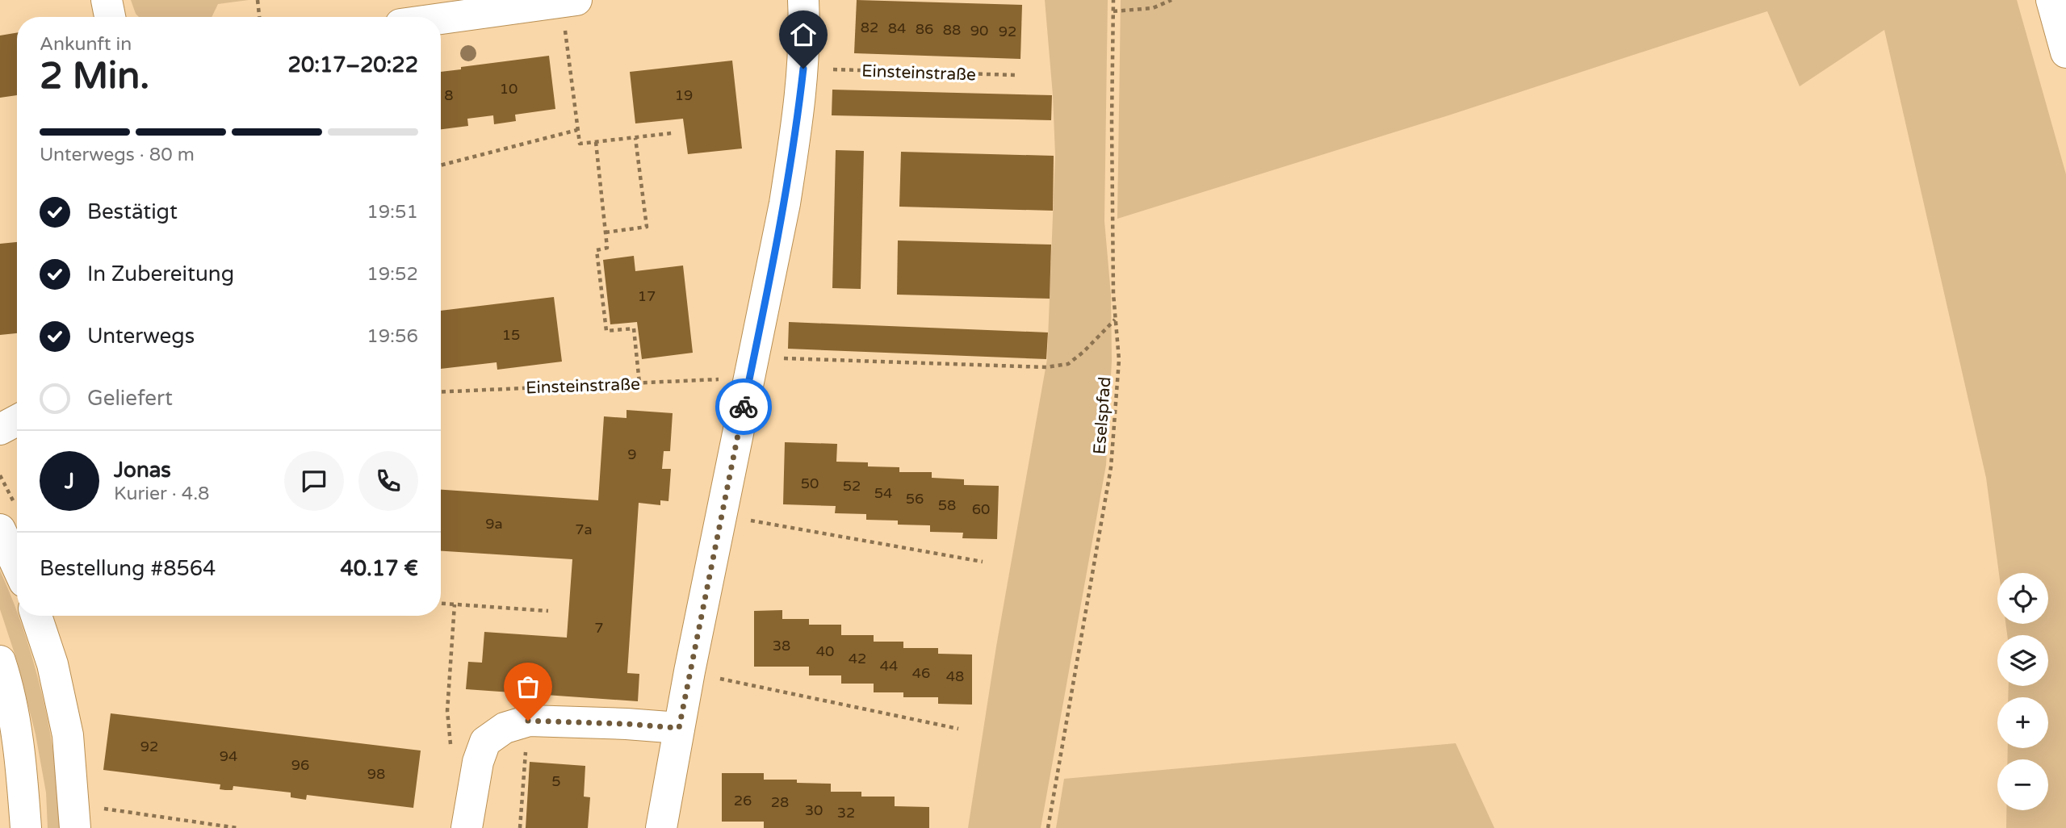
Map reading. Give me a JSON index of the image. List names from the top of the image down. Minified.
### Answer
{"streets":{"path":["Einsteinstraße","Eselspfad"]},"house_numbers":["82","84","86","88","90","92","10","8","19","17","15","9","50","52","54","56","58","60","9a","7a","7","38","40","42","44","46","48","92","94","96","98","5","26","28","30","32"],"page":{"heading":["2 Min.","Ankunft in","20:17–20:22"],"panel":["Jonas","Kurier · 4.8","Bestellung #8564","40.17 €"],"bar":"Unterwegs · 80 m","list":[["Bestätigt","19:51"],["In Zubereitung","19:52"],["Unterwegs","19:56"],"Geliefert"],"round":"J","map_buttons":["+","−"]}}
